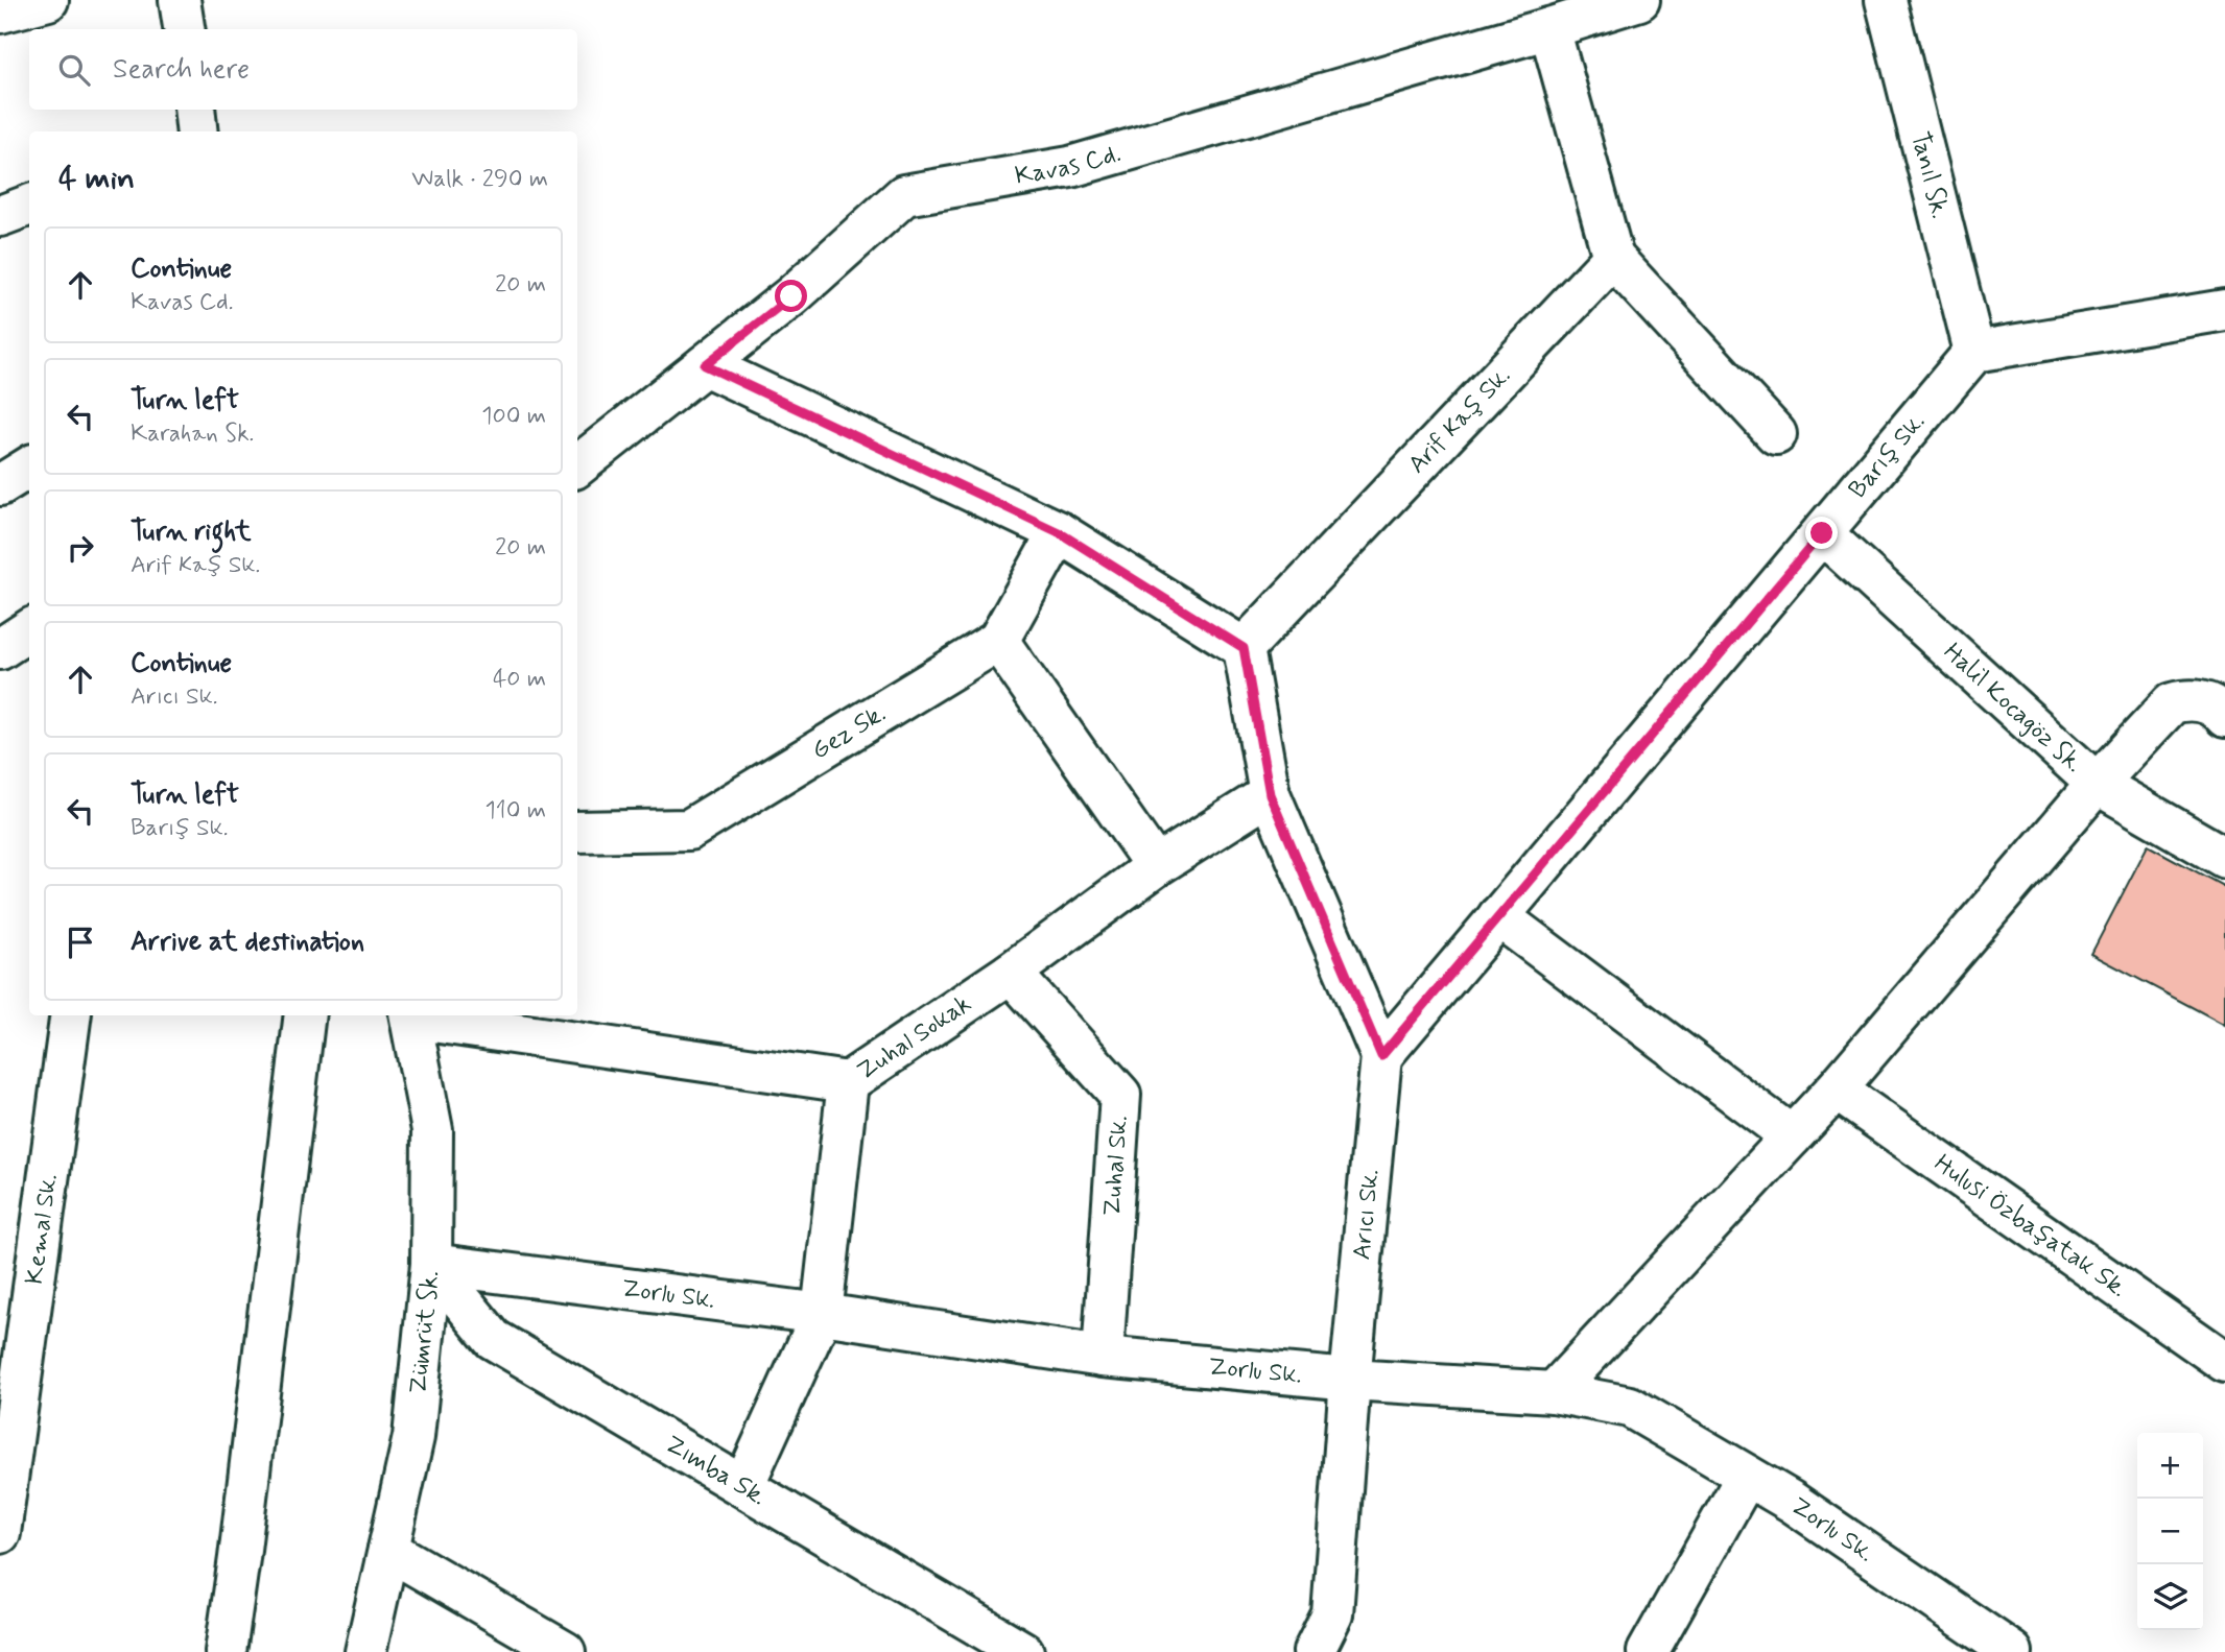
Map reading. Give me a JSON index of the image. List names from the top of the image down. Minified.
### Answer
{"streets":{"street":["Kavas Cd.","Tanıl Sk.","Arif Kaş Sk.","Barış Sk.","Halil Kocagöz Sk.","Gez Sk.","Zuhal Sokak","Zuhal Sk.","Arıcı Sk.","Hulusi Özbaşatak Sk.","Kemal Sk.","Zorlu Sk.","Zümrüt Sk.","Zımba Sk."]},"crossings":[["Tanıl Sk.","Barış Sk."],["Barış Sk.","Halil Kocagöz Sk."],["Barış Sk.","Arıcı Sk."],["Zuhal Sokak","Zuhal Sk."],["Zuhal Sokak","Arıcı Sk."],["Zuhal Sokak","Zümrüt Sk."],["Zuhal Sk.","Zorlu Sk."],["Arıcı Sk.","Zorlu Sk."],["Zorlu Sk.","Zümrüt Sk."],["Zorlu Sk.","Zımba Sk."],["Zümrüt Sk.","Zımba Sk."]],"page":{"search":"Search here","heading":["4 min","Walk · 290 m"],"list":[["Continue","Kavas Cd.","20 m"],["Turn left","Karahan Sk.","100 m"],["Turn right","Arif Kaş Sk.","20 m"],["Continue","Arıcı Sk.","40 m"],["Turn left","Barış Sk.","110 m"],"Arrive at destination"],"map_buttons":["+","−"]}}
